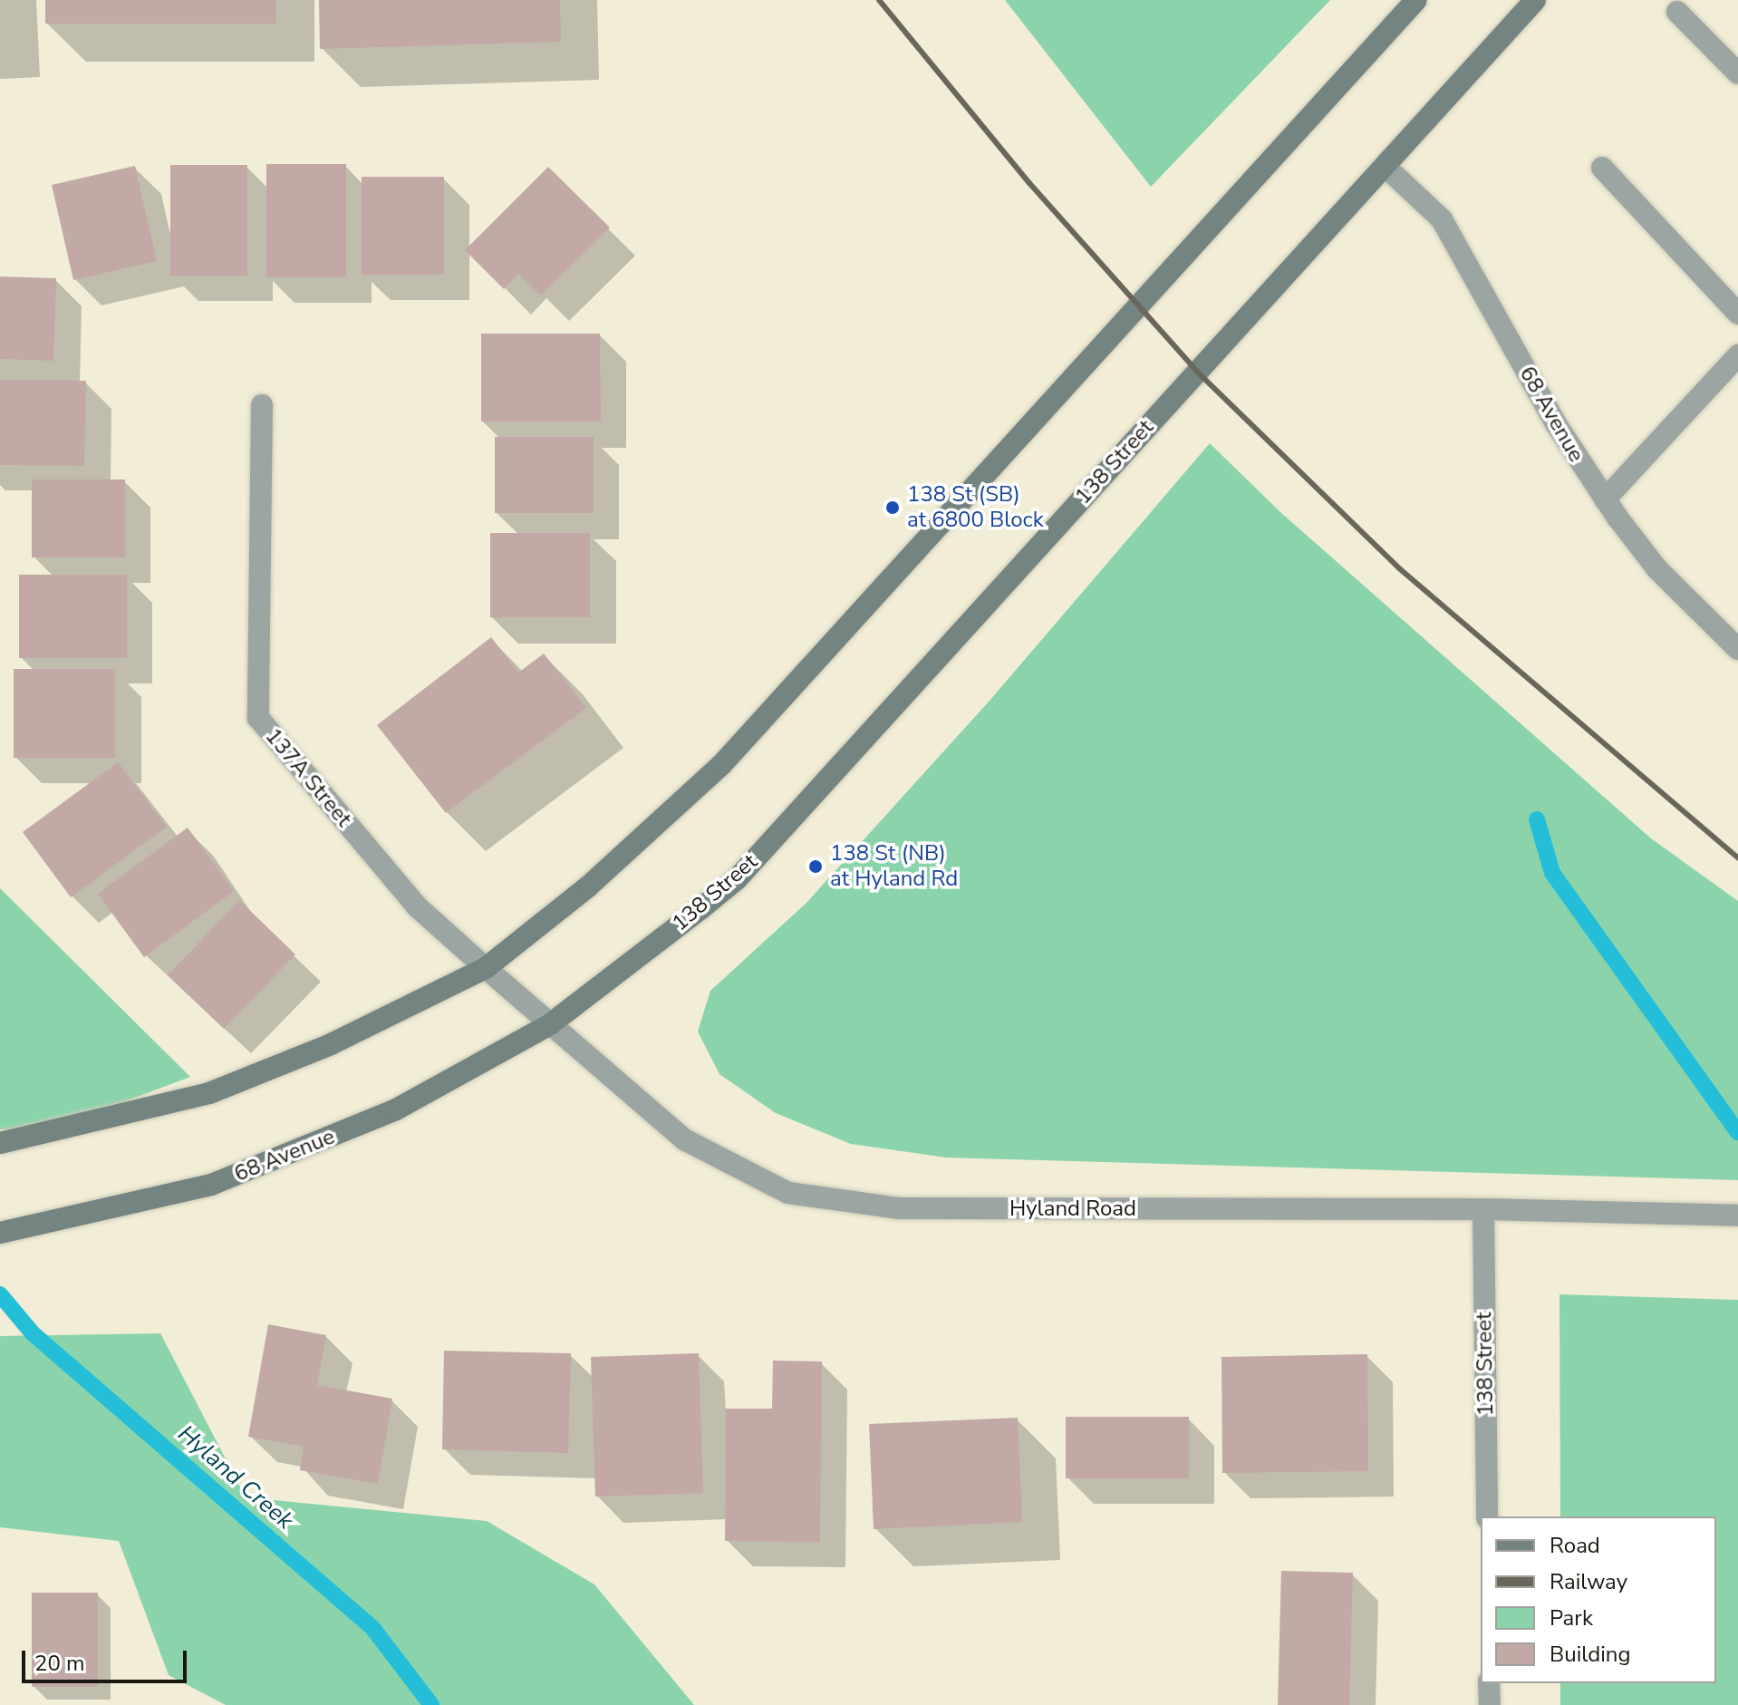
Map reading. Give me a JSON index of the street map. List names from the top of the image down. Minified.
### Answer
{"streets":{"main road":["68 Avenue","138 Street"],"street":["137A Street","Hyland Road"]},"crossings":[["68 Avenue","138 Street"],["68 Avenue","Hyland Road"],["138 Street","Hyland Road"],["137A Street","Hyland Road"]],"water":["Hyland Creek"],"places":["138 St (SB) at 6800 Block","138 St (NB) at Hyland Rd"],"legend":["Road","Railway","Park","Building"],"scale_bar":"20 m"}
